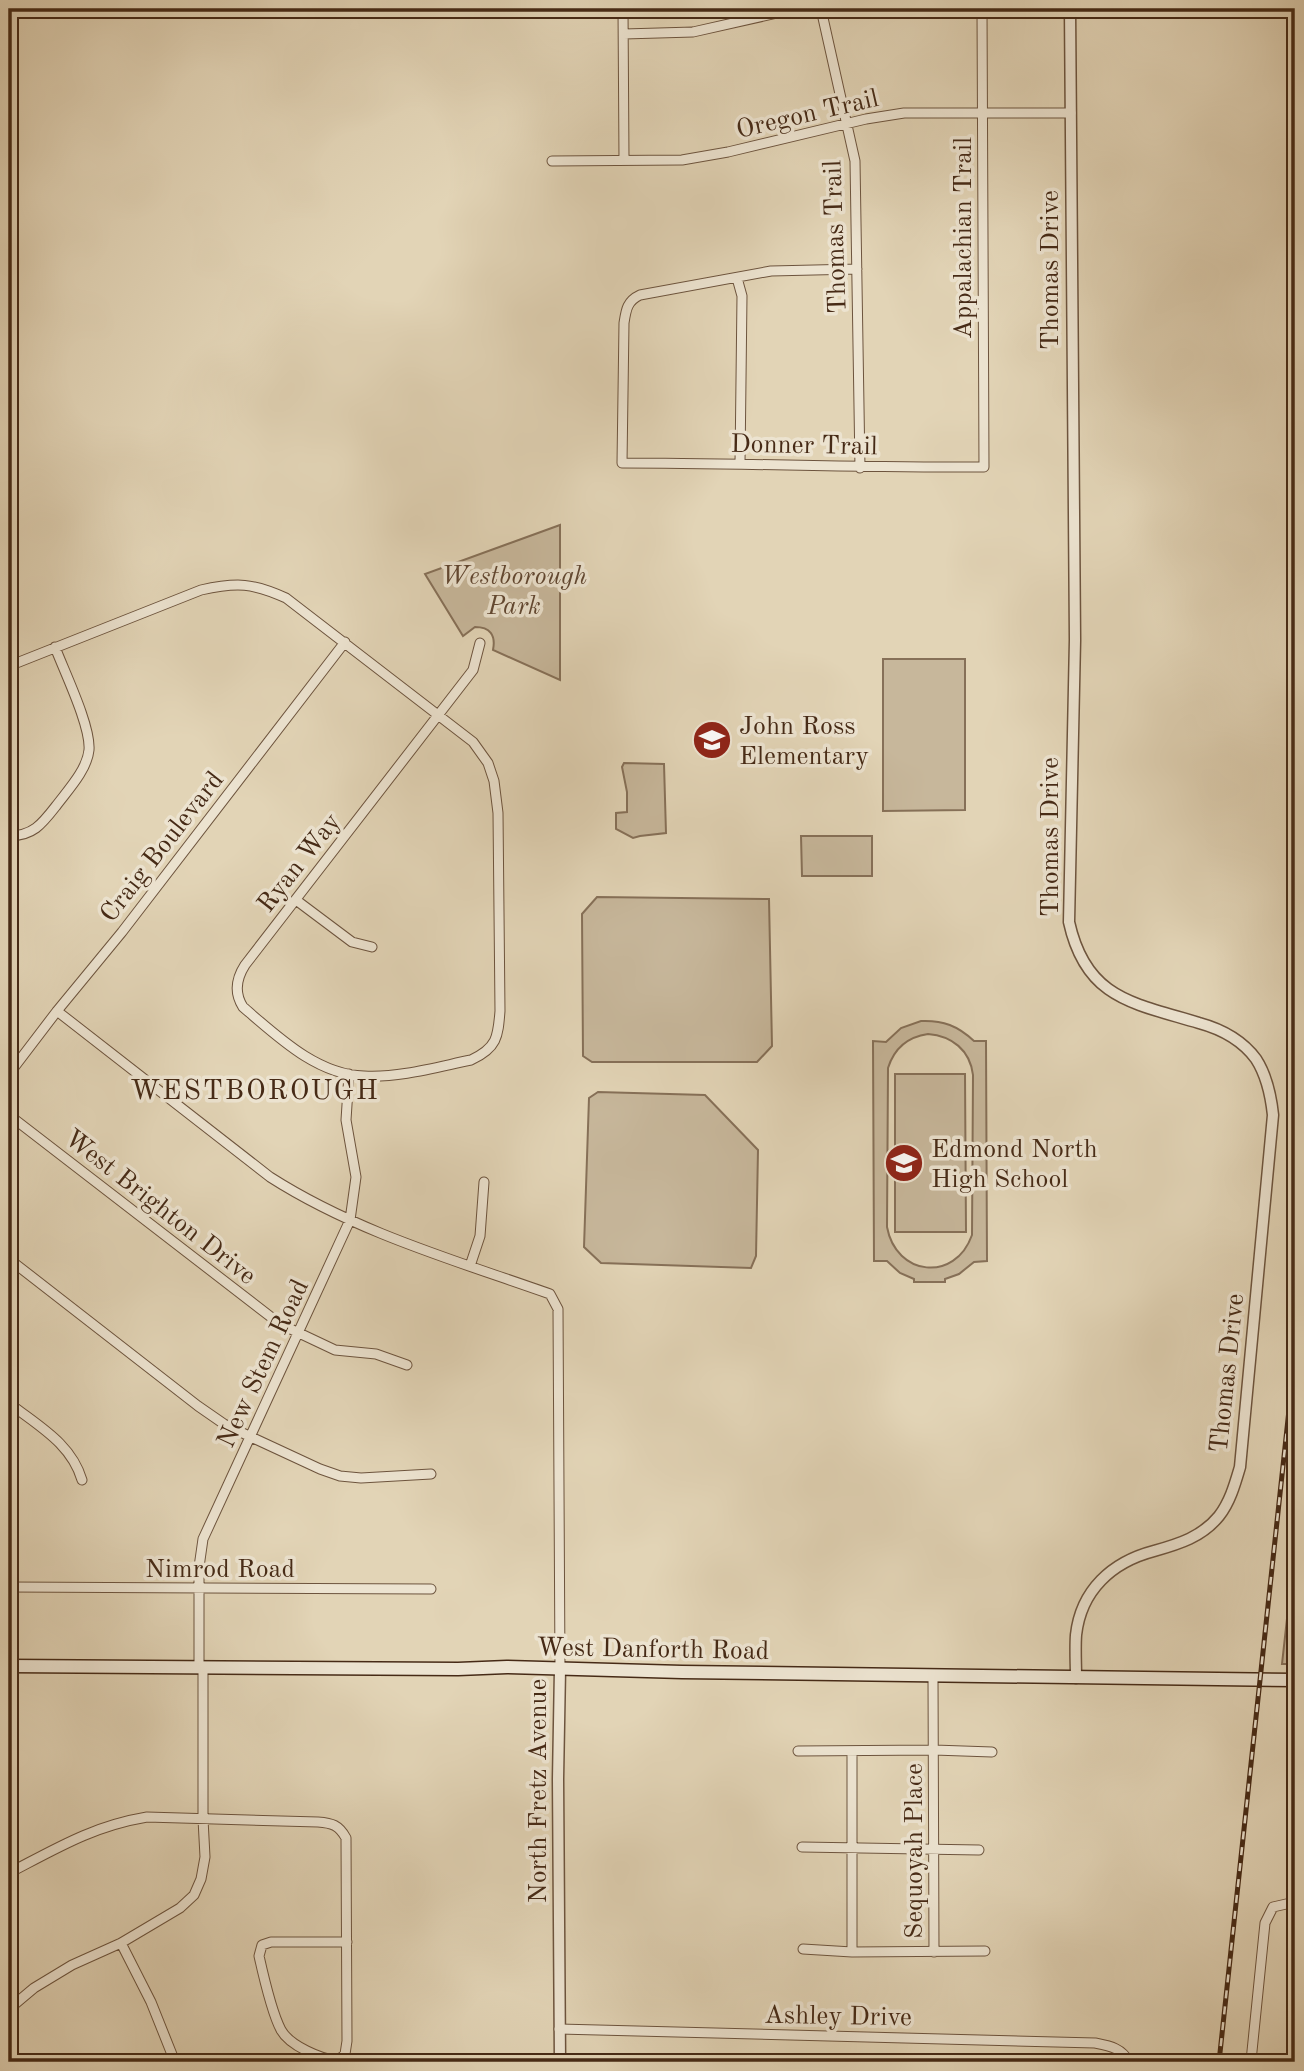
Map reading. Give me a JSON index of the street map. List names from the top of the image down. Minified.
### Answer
{"streets":{"main road":["West Danforth Road"],"street":["Oregon Trail","Thomas Trail","Appalachian Trail","Thomas Drive","Donner Trail","Craig Boulevard","Ryan Way","West Brighton Drive","New Stem Road","Nimrod Road","North Fretz Avenue","Sequoyah Place","Ashley Drive"]},"crossings":[["Oregon Trail","Thomas Trail"],["Oregon Trail","Appalachian Trail"],["Oregon Trail","Thomas Drive"],["Thomas Trail","Donner Trail"],["Appalachian Trail","Donner Trail"],["Thomas Drive","West Danforth Road"],["Ryan Way","New Stem Road"],["West Brighton Drive","New Stem Road"],["New Stem Road","Nimrod Road"],["New Stem Road","West Danforth Road"],["West Danforth Road","North Fretz Avenue"],["West Danforth Road","Sequoyah Place"],["North Fretz Avenue","Ashley Drive"]],"districts":["WESTBOROUGH"],"parks":["Westborough Park"],"places":{"school or university":["John Ross Elementary","Edmond North High School"]}}
